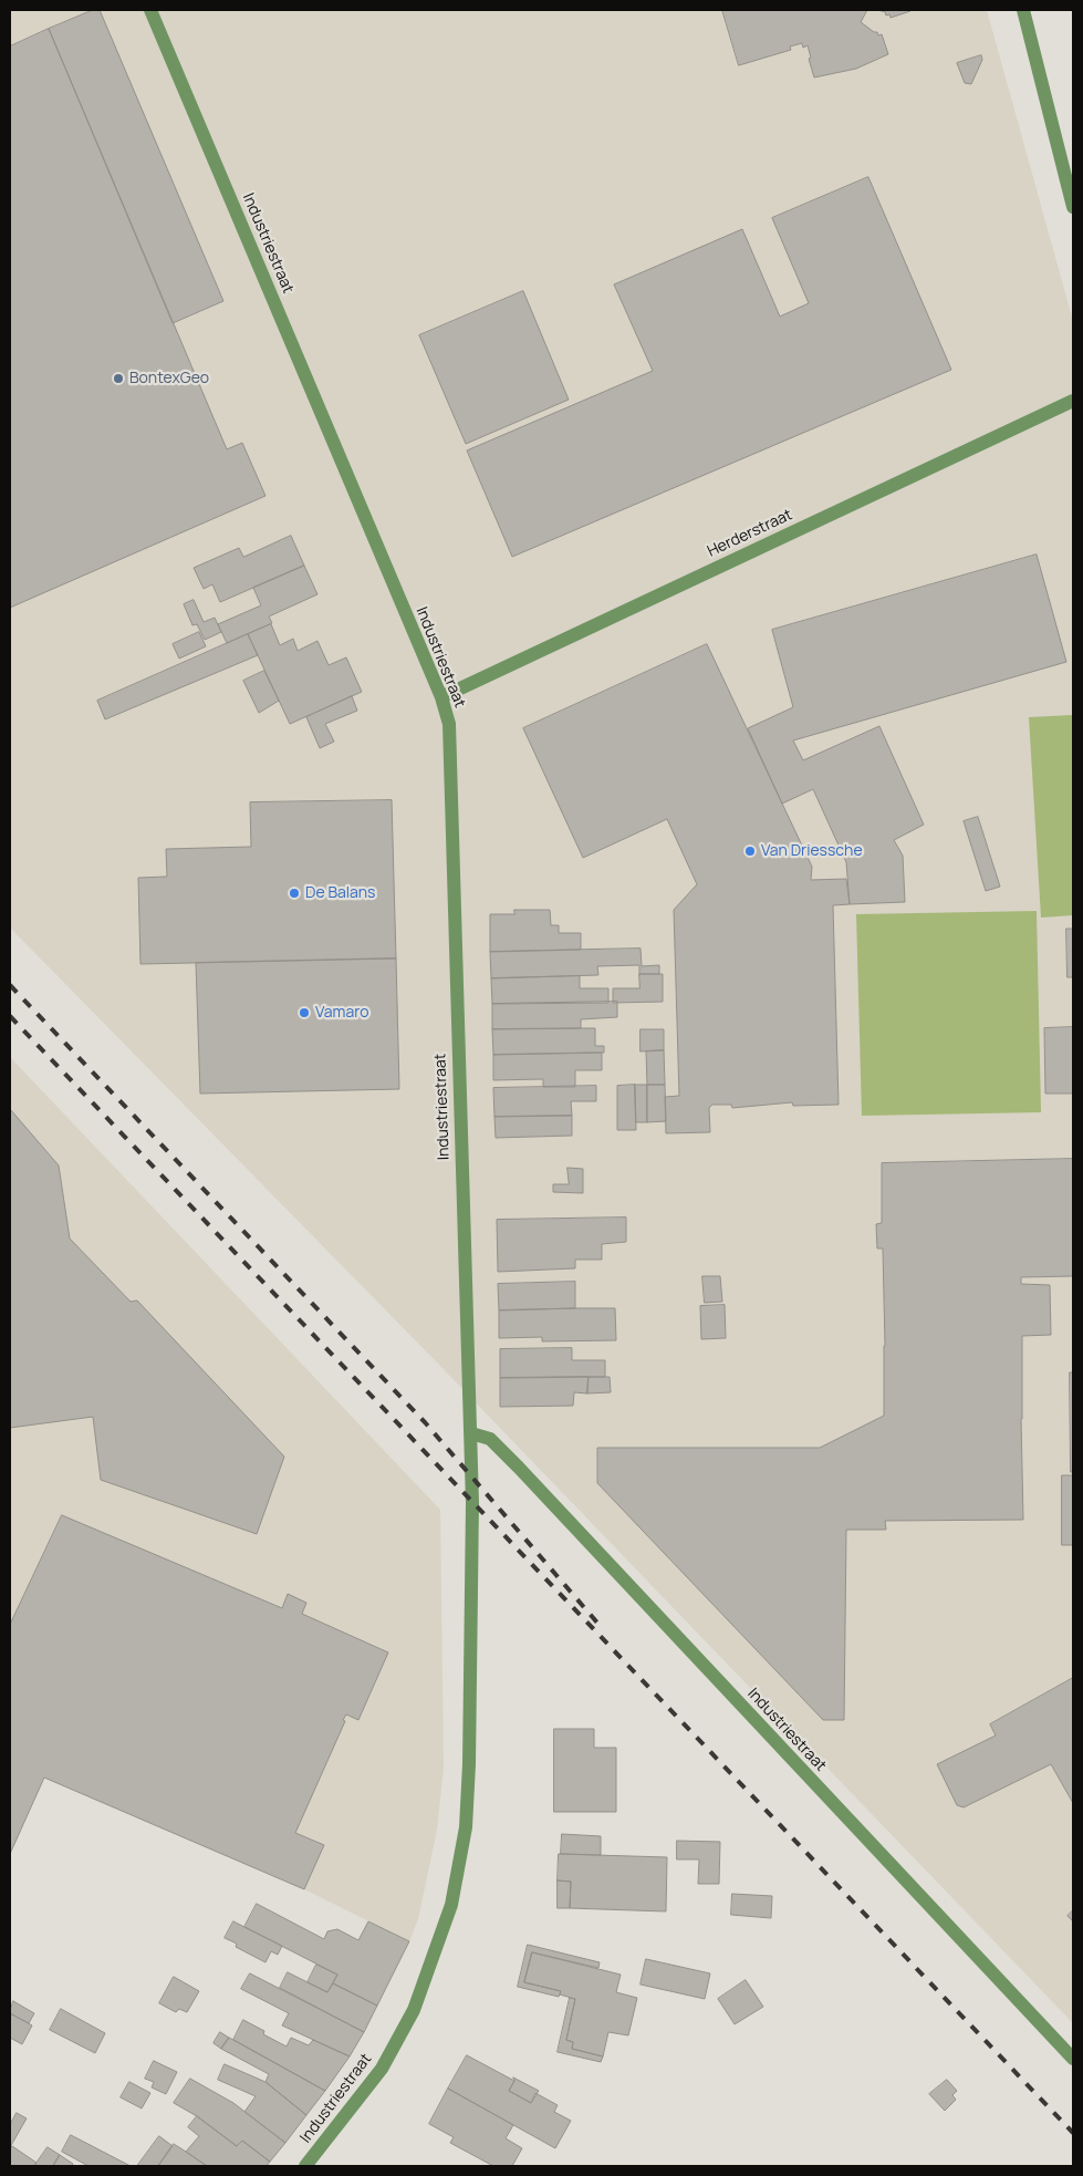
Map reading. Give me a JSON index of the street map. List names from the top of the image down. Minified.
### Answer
{"streets":{"street":["Industriestraat","Herderstraat"]},"crossings":[["Industriestraat","Herderstraat"]],"places":["BontexGeo","Van Driessche","De Balans","Vamaro"]}
